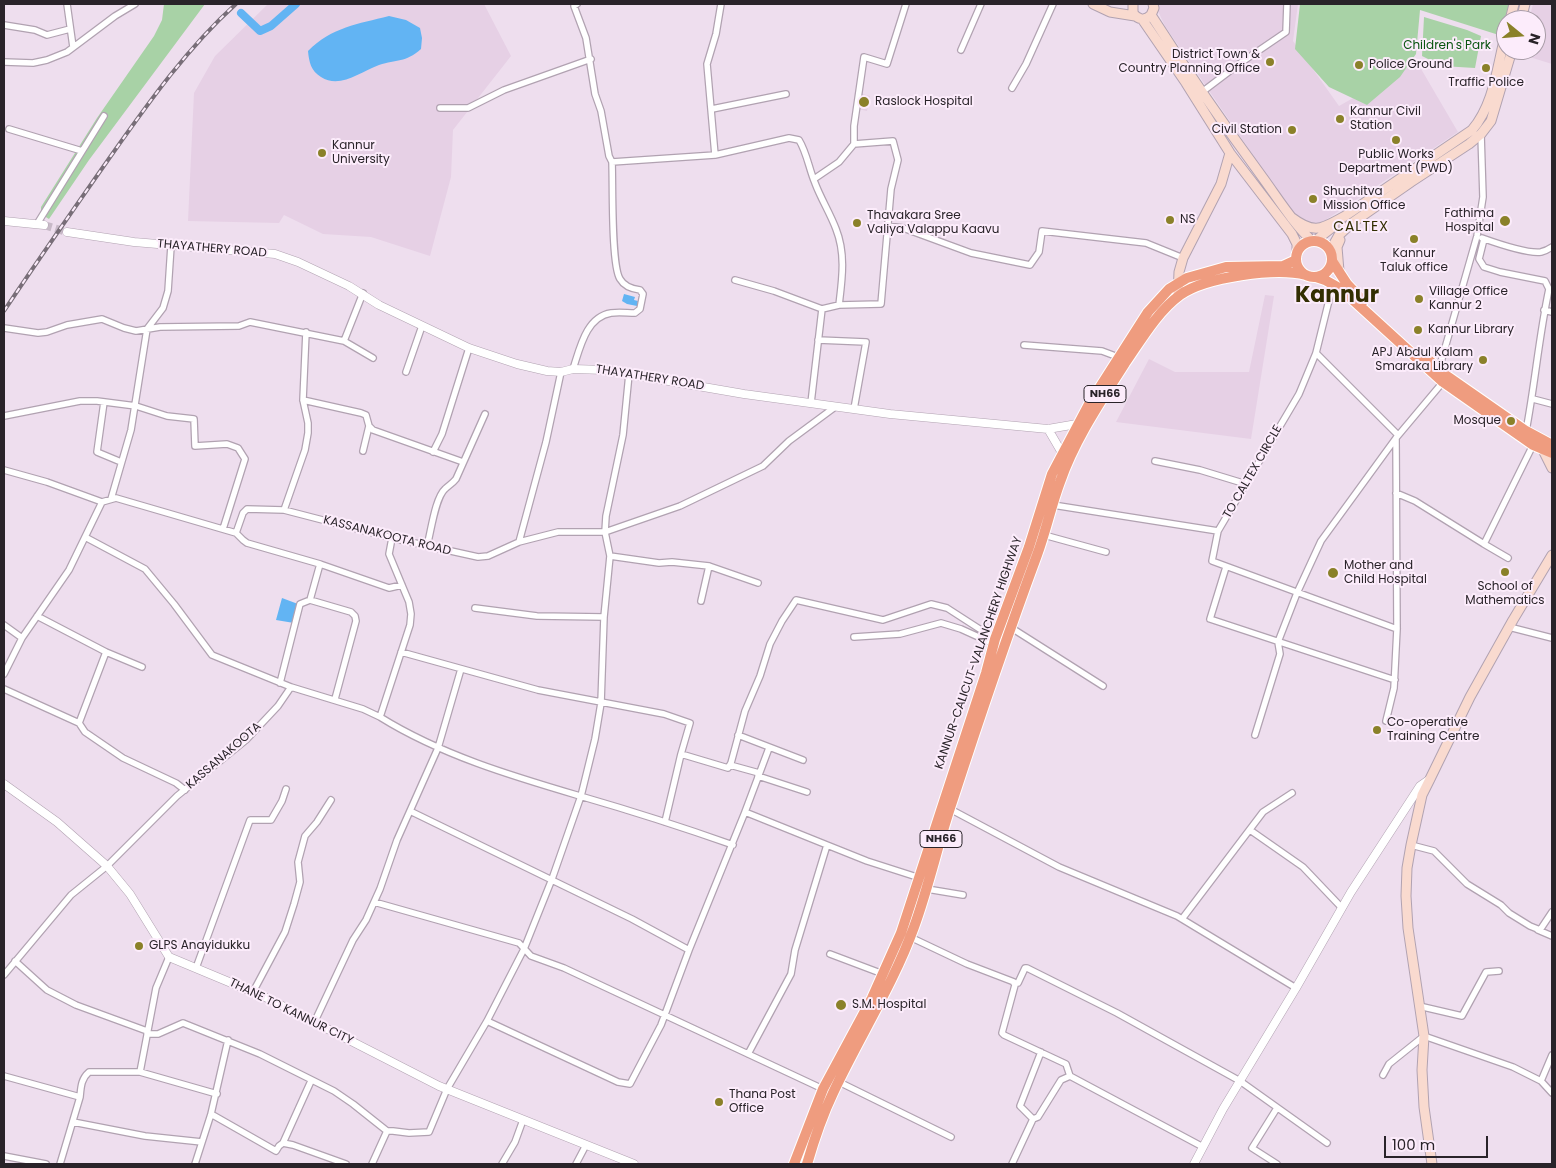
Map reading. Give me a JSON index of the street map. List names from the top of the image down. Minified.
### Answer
{"streets":{"highway":["NH66","KANNUR-CALICUT-VALANCHERY HIGHWAY"],"street":["THAYATHERY ROAD","TO CALTEX CIRCLE","KASSANAKOOTA ROAD","KASSANAKOOTA","THANE TO KANNUR CITY"]},"crossings":[["THAYATHERY ROAD","KASSANAKOOTA ROAD"],["THAYATHERY ROAD","KANNUR-CALICUT-VALANCHERY HIGHWAY"],["NH66","KANNUR-CALICUT-VALANCHERY HIGHWAY"],["TO CALTEX CIRCLE","KANNUR-CALICUT-VALANCHERY HIGHWAY"]],"districts":["CALTEX","Kannur"],"parks":["Children's Park"],"places":["District Town & Country Planning Office","Police Ground","Traffic Police","Raslock Hospital","Kannur Civil Station","Civil Station","Public Works Department (PWD)","Kannur University","Shuchitva Mission Office","NS","Fathima Hospital","Thavakara Sree Valiya Valappu Kaavu","Kannur Taluk office","Village Office Kannur 2","Kannur Library","APJ Abdul Kalam Smaraka Library","Mosque","School of Mathematics","Mother and Child Hospital","Co-operative Training Centre","GLPS Anayidukku","S.M. Hospital","Thana Post Office"],"scale_bar":"100 m","north":"right"}
